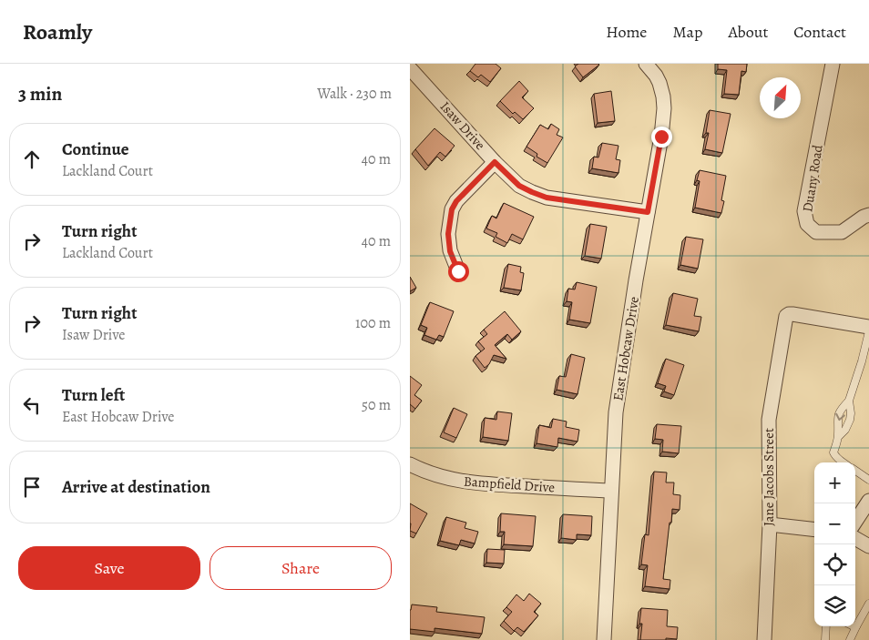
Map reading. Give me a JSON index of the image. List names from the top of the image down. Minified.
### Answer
{"streets":{"street":["Isaw Drive","Duany Road","East Hobcaw Drive","Jane Jacobs Street","Bampfield Drive"]},"crossings":[["Isaw Drive","East Hobcaw Drive"],["East Hobcaw Drive","Bampfield Drive"]],"north":"top right","page":{"header":"Roamly","nav":["Home","Map","About","Contact"],"heading":["3 min","Walk · 230 m"],"list":[["Continue","Lackland Court","40 m"],["Turn right","Lackland Court","40 m"],["Turn right","Isaw Drive","100 m"],["Turn left","East Hobcaw Drive","50 m"],"Arrive at destination"],"map_buttons":["+","−"],"buttons":["Save","Share"]}}
